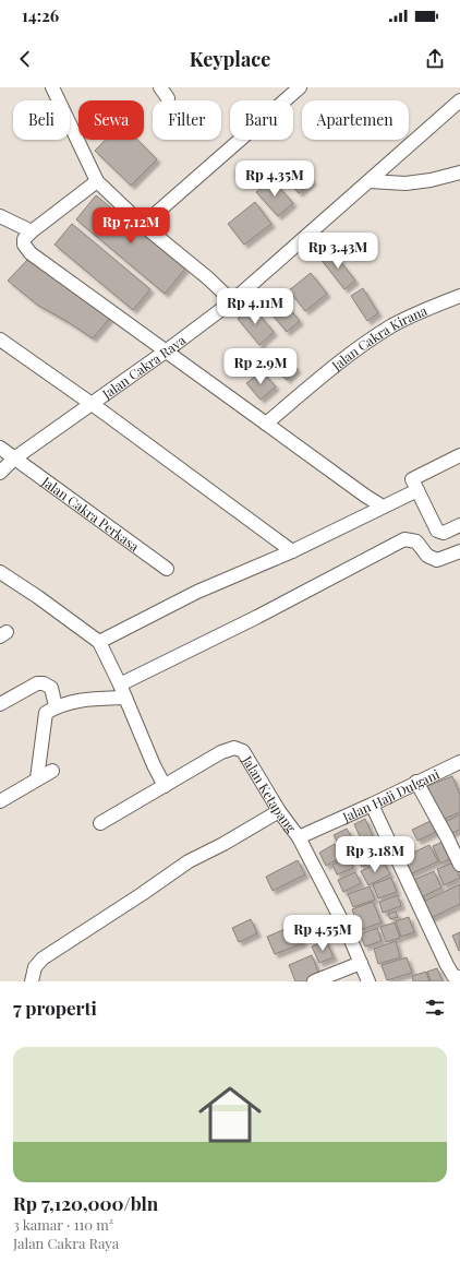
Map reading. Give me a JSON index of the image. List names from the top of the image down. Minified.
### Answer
{"streets":{"street":["Jalan Cakra Kirana","Jalan Cakra Raya","Jalan Cakra Perkasa","Jalan Ketapang","Jalan Haji Dulgani"]},"crossings":[["Jalan Cakra Raya","Jalan Cakra Perkasa"],["Jalan Ketapang","Jalan Haji Dulgani"]],"page":{"status":"14:26","header":"Keyplace","chip":["Beli","Sewa","Filter","Baru","Apartemen"],"price":["Rp 4.35M","Rp 7.12M","Rp 3.43M","Rp 4.11M","Rp 2.9M","Rp 3.18M","Rp 4.55M"],"heading":"7 properti","list":[{"name":"Rp 7,120,000/bln","note":"3 kamar · 110 m² · Jalan Cakra Raya"}]}}
